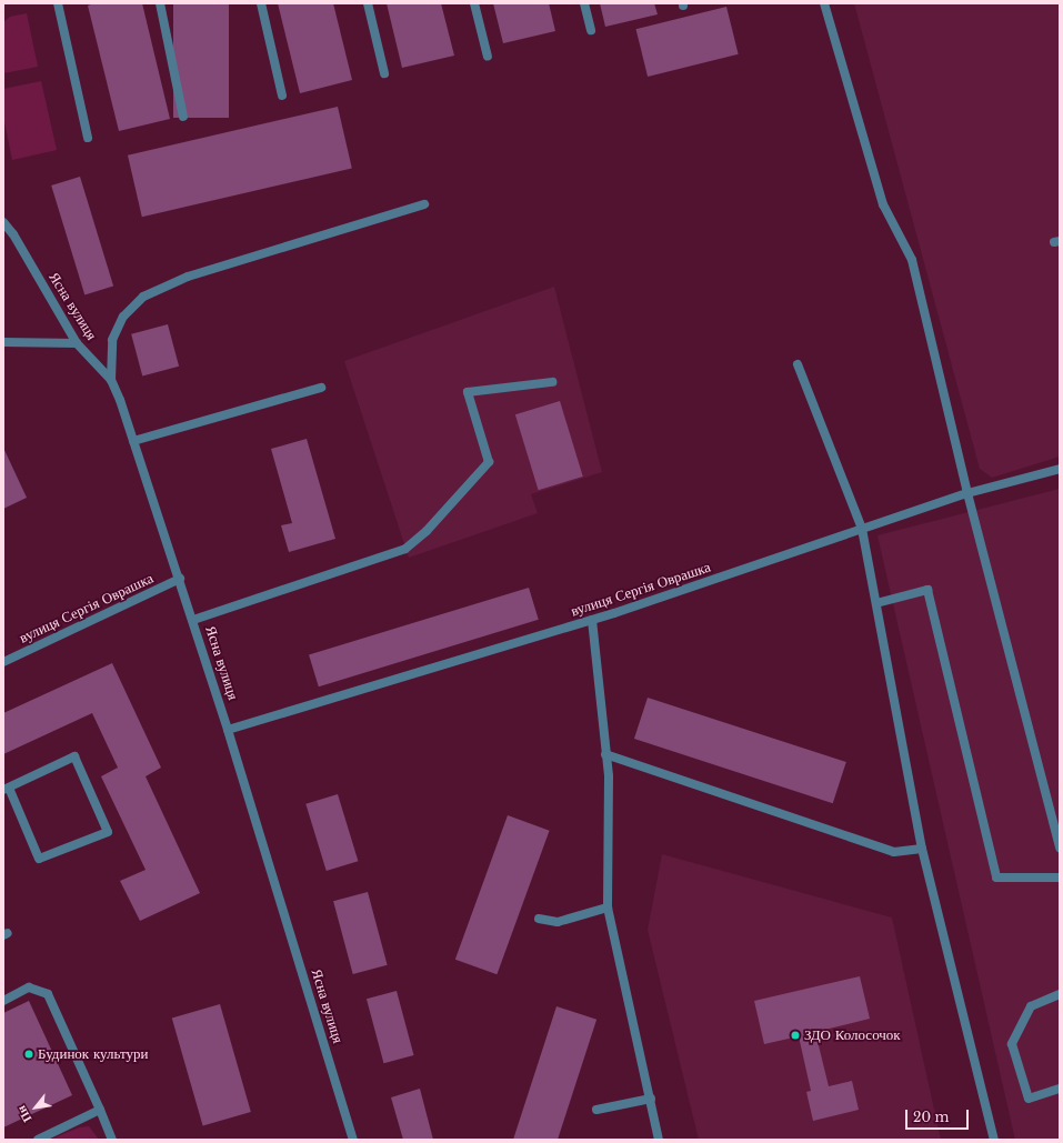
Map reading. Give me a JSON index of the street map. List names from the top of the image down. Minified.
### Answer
{"streets":{"street":["Ясна вулиця","вулиця Сергія Оврашка"]},"crossings":[["Ясна вулиця","вулиця Сергія Оврашка"]],"places":["ЗДО Колосочок","Будинок культури"],"scale_bar":"20 m","north":"bottom left"}
